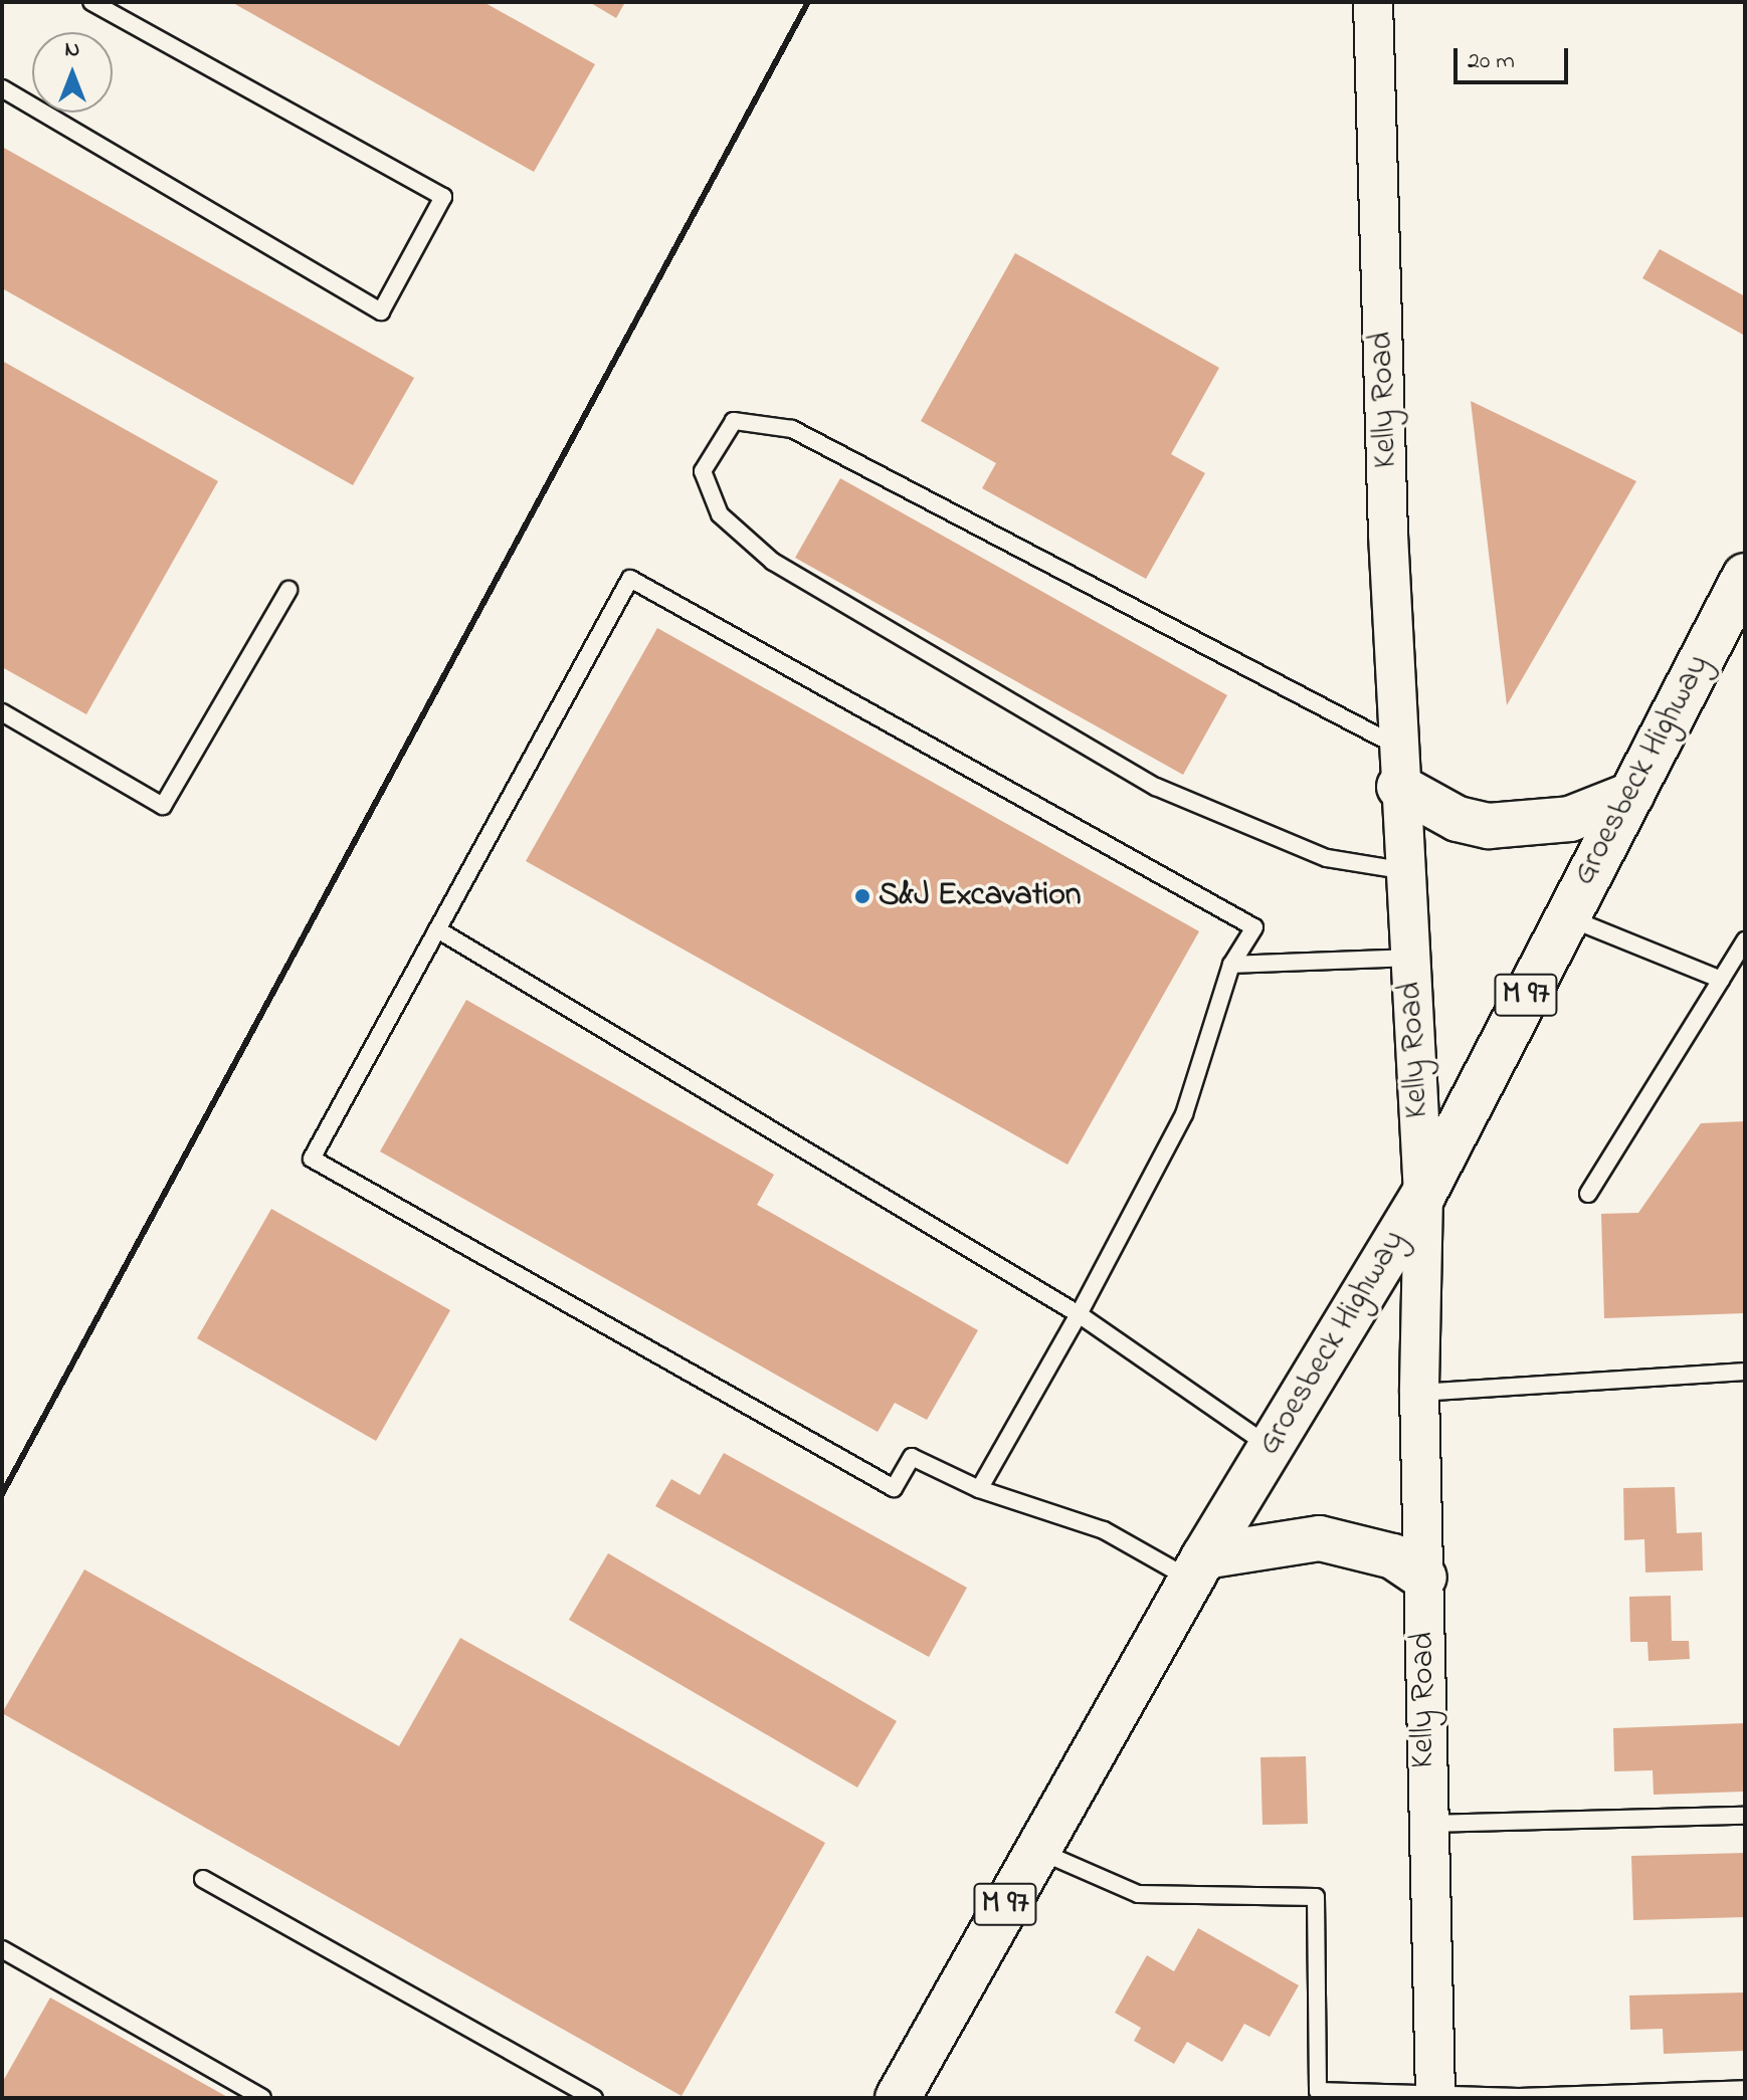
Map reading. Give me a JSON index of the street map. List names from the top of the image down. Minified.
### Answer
{"streets":{"main road":["Groesbeck Highway","M 97"],"street":["Kelly Road"]},"crossings":[["Kelly Road","Groesbeck Highway"]],"places":["S&J Excavation"],"scale_bar":"20 m","north":"top"}
